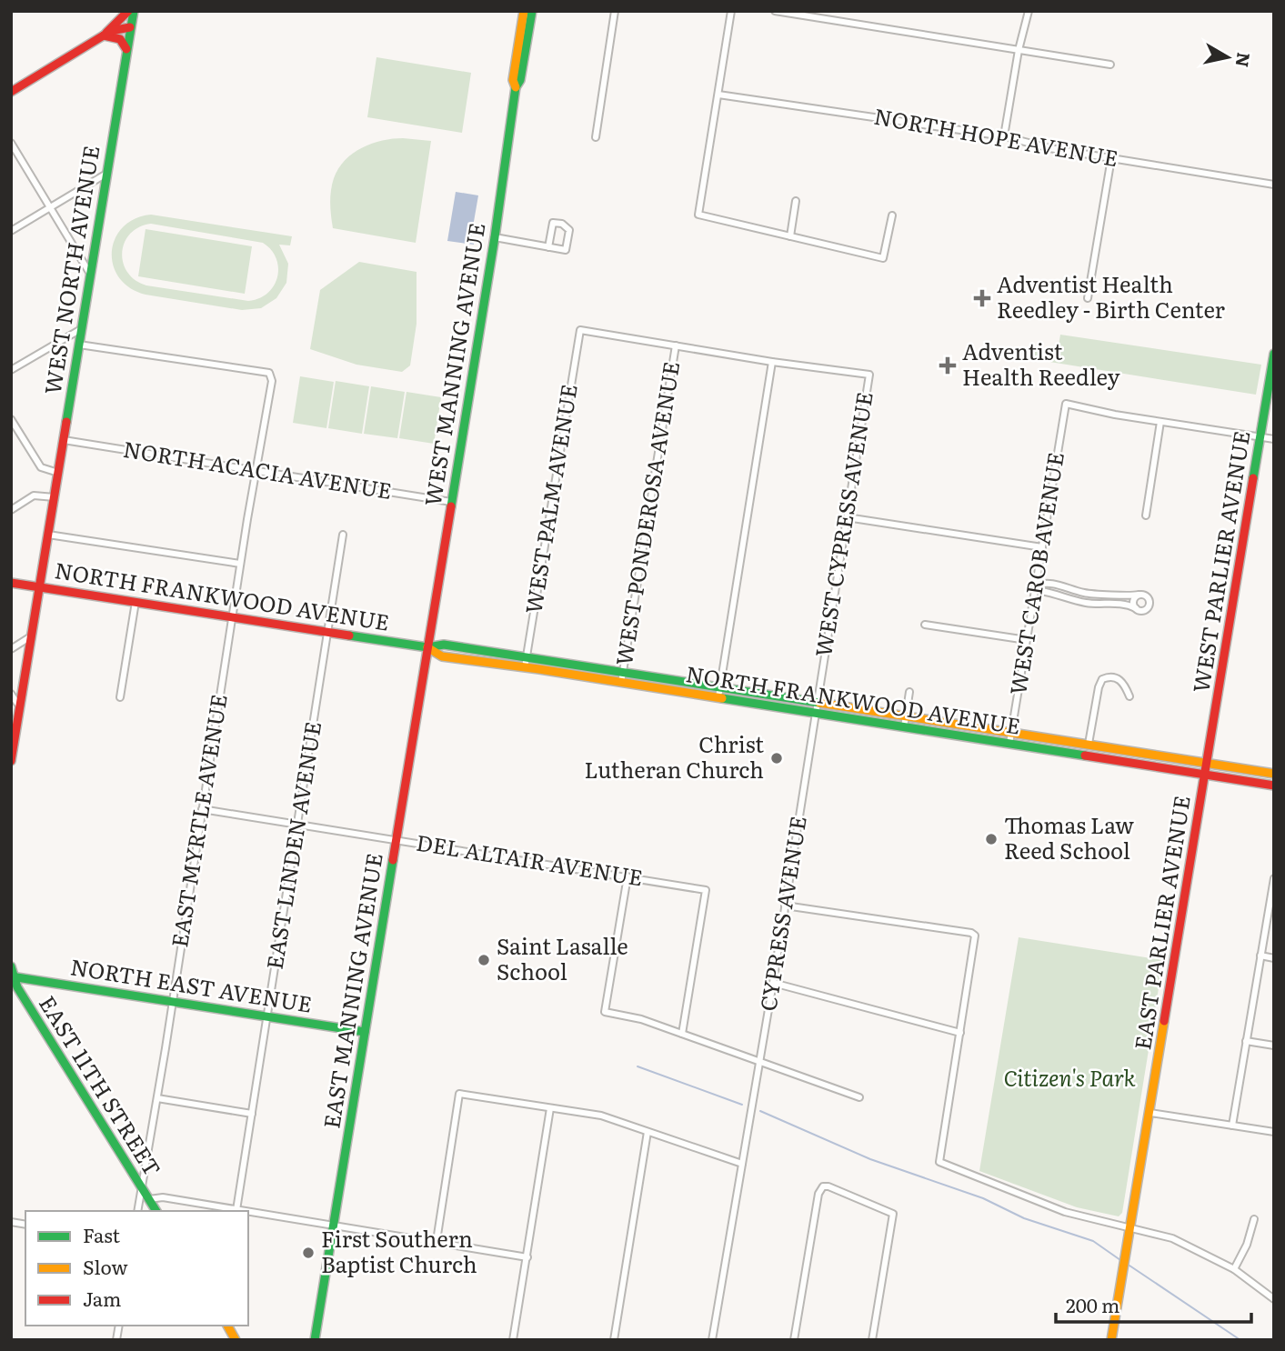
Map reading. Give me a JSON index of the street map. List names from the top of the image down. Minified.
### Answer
{"streets":{"street":["NORTH HOPE AVENUE","WEST NORTH AVENUE","WEST MANNING AVENUE","NORTH ACACIA AVENUE","WEST PALM AVENUE","WEST PONDEROSA AVENUE","WEST CYPRESS AVENUE","WEST PARLIER AVENUE","WEST CAROB AVENUE","NORTH FRANKWOOD AVENUE","EAST MYRTLE AVENUE","EAST LINDEN AVENUE","DEL ALTAIR AVENUE","CYPRESS AVENUE","EAST PARLIER AVENUE","NORTH EAST AVENUE","EAST MANNING AVENUE","EAST 11TH STREET"]},"crossings":[["WEST NORTH AVENUE","NORTH ACACIA AVENUE"],["WEST NORTH AVENUE","NORTH FRANKWOOD AVENUE"],["WEST NORTH AVENUE","EAST MYRTLE AVENUE"],["WEST MANNING AVENUE","NORTH ACACIA AVENUE"],["WEST MANNING AVENUE","NORTH FRANKWOOD AVENUE"],["WEST MANNING AVENUE","EAST MANNING AVENUE"],["NORTH ACACIA AVENUE","EAST MYRTLE AVENUE"],["WEST PALM AVENUE","WEST PONDEROSA AVENUE"],["WEST PALM AVENUE","NORTH FRANKWOOD AVENUE"],["WEST PONDEROSA AVENUE","NORTH FRANKWOOD AVENUE"],["WEST CYPRESS AVENUE","NORTH FRANKWOOD AVENUE"],["WEST CYPRESS AVENUE","CYPRESS AVENUE"],["WEST PARLIER AVENUE","NORTH FRANKWOOD AVENUE"],["WEST PARLIER AVENUE","EAST PARLIER AVENUE"],["WEST CAROB AVENUE","NORTH FRANKWOOD AVENUE"],["NORTH FRANKWOOD AVENUE","EAST MYRTLE AVENUE"],["NORTH FRANKWOOD AVENUE","EAST LINDEN AVENUE"],["NORTH FRANKWOOD AVENUE","CYPRESS AVENUE"],["NORTH FRANKWOOD AVENUE","EAST PARLIER AVENUE"],["NORTH FRANKWOOD AVENUE","EAST MANNING AVENUE"],["EAST MYRTLE AVENUE","DEL ALTAIR AVENUE"],["EAST MYRTLE AVENUE","NORTH EAST AVENUE"],["EAST MYRTLE AVENUE","EAST 11TH STREET"],["EAST LINDEN AVENUE","DEL ALTAIR AVENUE"],["EAST LINDEN AVENUE","NORTH EAST AVENUE"],["DEL ALTAIR AVENUE","EAST MANNING AVENUE"],["NORTH EAST AVENUE","EAST MANNING AVENUE"],["NORTH EAST AVENUE","EAST 11TH STREET"]],"parks":["Citizen's Park"],"places":{"health":["Adventist Health Reedley - Birth Center","Adventist Health Reedley"],"other":["Christ Lutheran Church","Thomas Law Reed School","Saint Lasalle School","First Southern Baptist Church"]},"legend":["Fast","Slow","Jam"],"scale_bar":"200 m","north":"right"}
